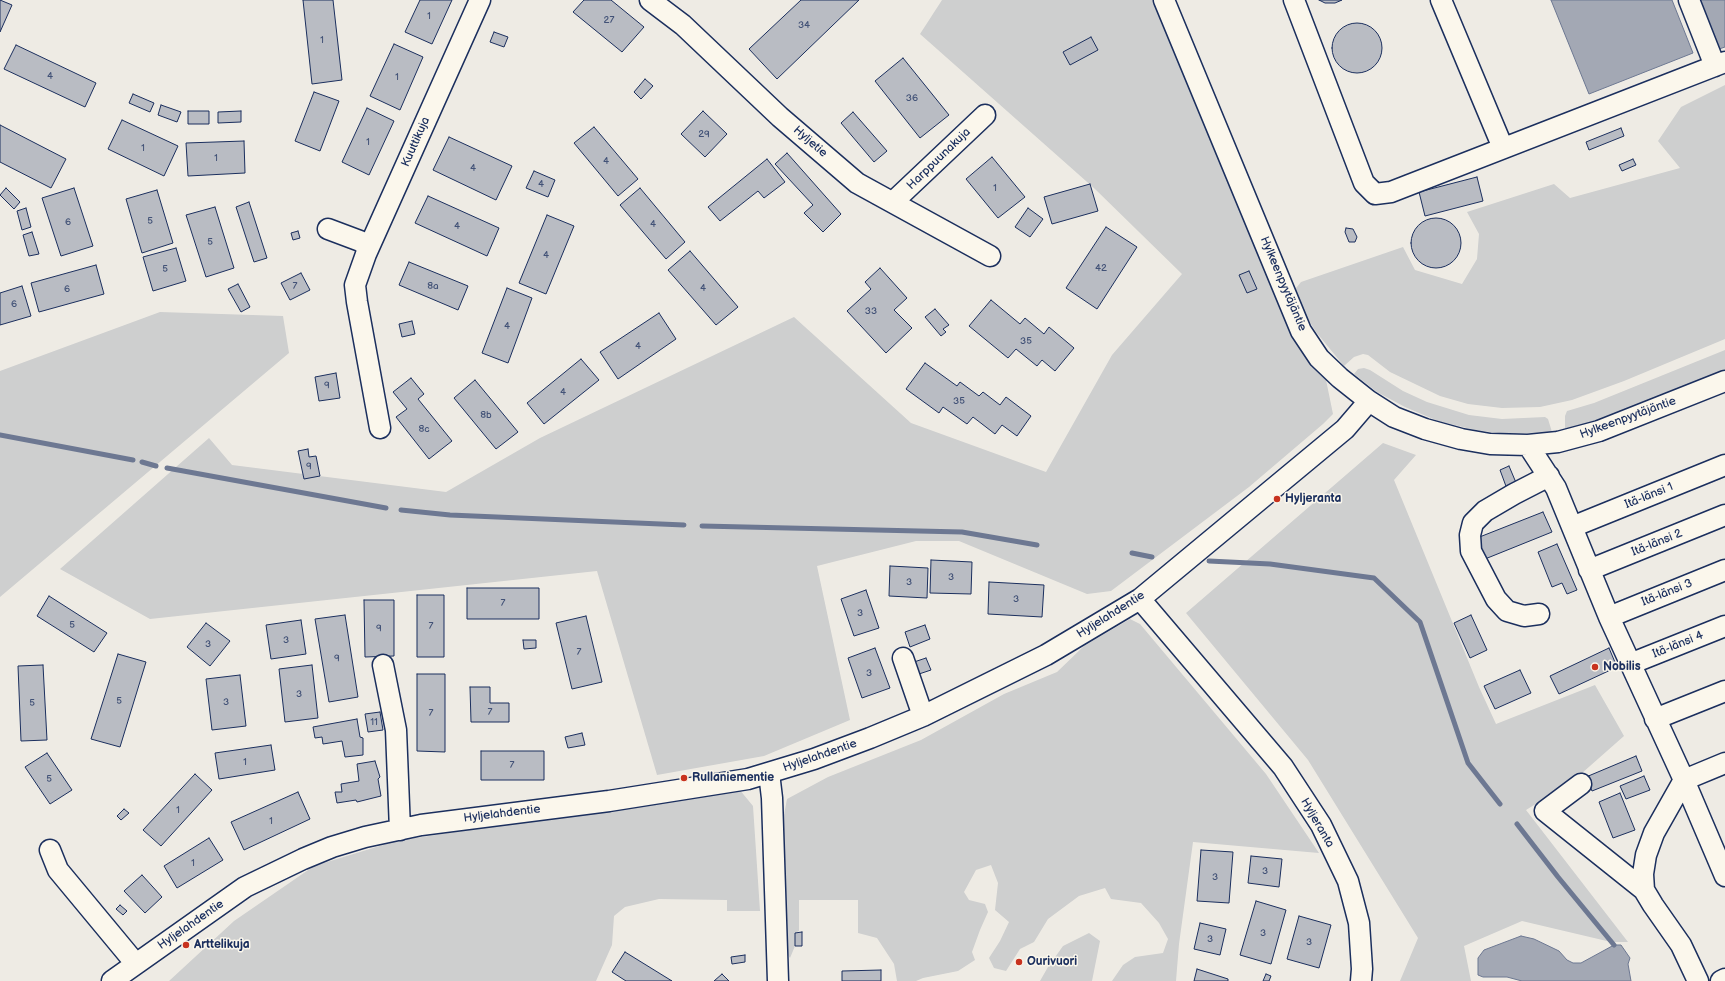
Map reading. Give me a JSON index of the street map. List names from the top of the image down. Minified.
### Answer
{"streets":{"street":["Kuuttikuja","Hyljetie","Harppuunakuja","Hylkeenpyytäjäntie","Itä-länsi 1","Itä-länsi 2","Itä-länsi 3","Hyljelahdentie","Itä-länsi 4","Hyljeranta"]},"crossings":[["Hyljetie","Harppuunakuja"],["Hylkeenpyytäjäntie","Hyljelahdentie"],["Hyljelahdentie","Hyljeranta"]],"places":["Hyljeranta","Nobilis","Rullaniementie","Arttelikuja","Ourivuori"],"house_numbers":["1","27","34","1","4","1","36","29","1","1","1","4","4","4","1","5","6","4","4","5","4","42","5","7","8a","4","6","6","33","4","35","4","9","4","35","8b","8c","9","3","3","3","7","3","5","7","9","3","3","7","9","3","3","5","3","5","7","7","11","1","7","5","1","1","1","3","3","3","3","3"]}
